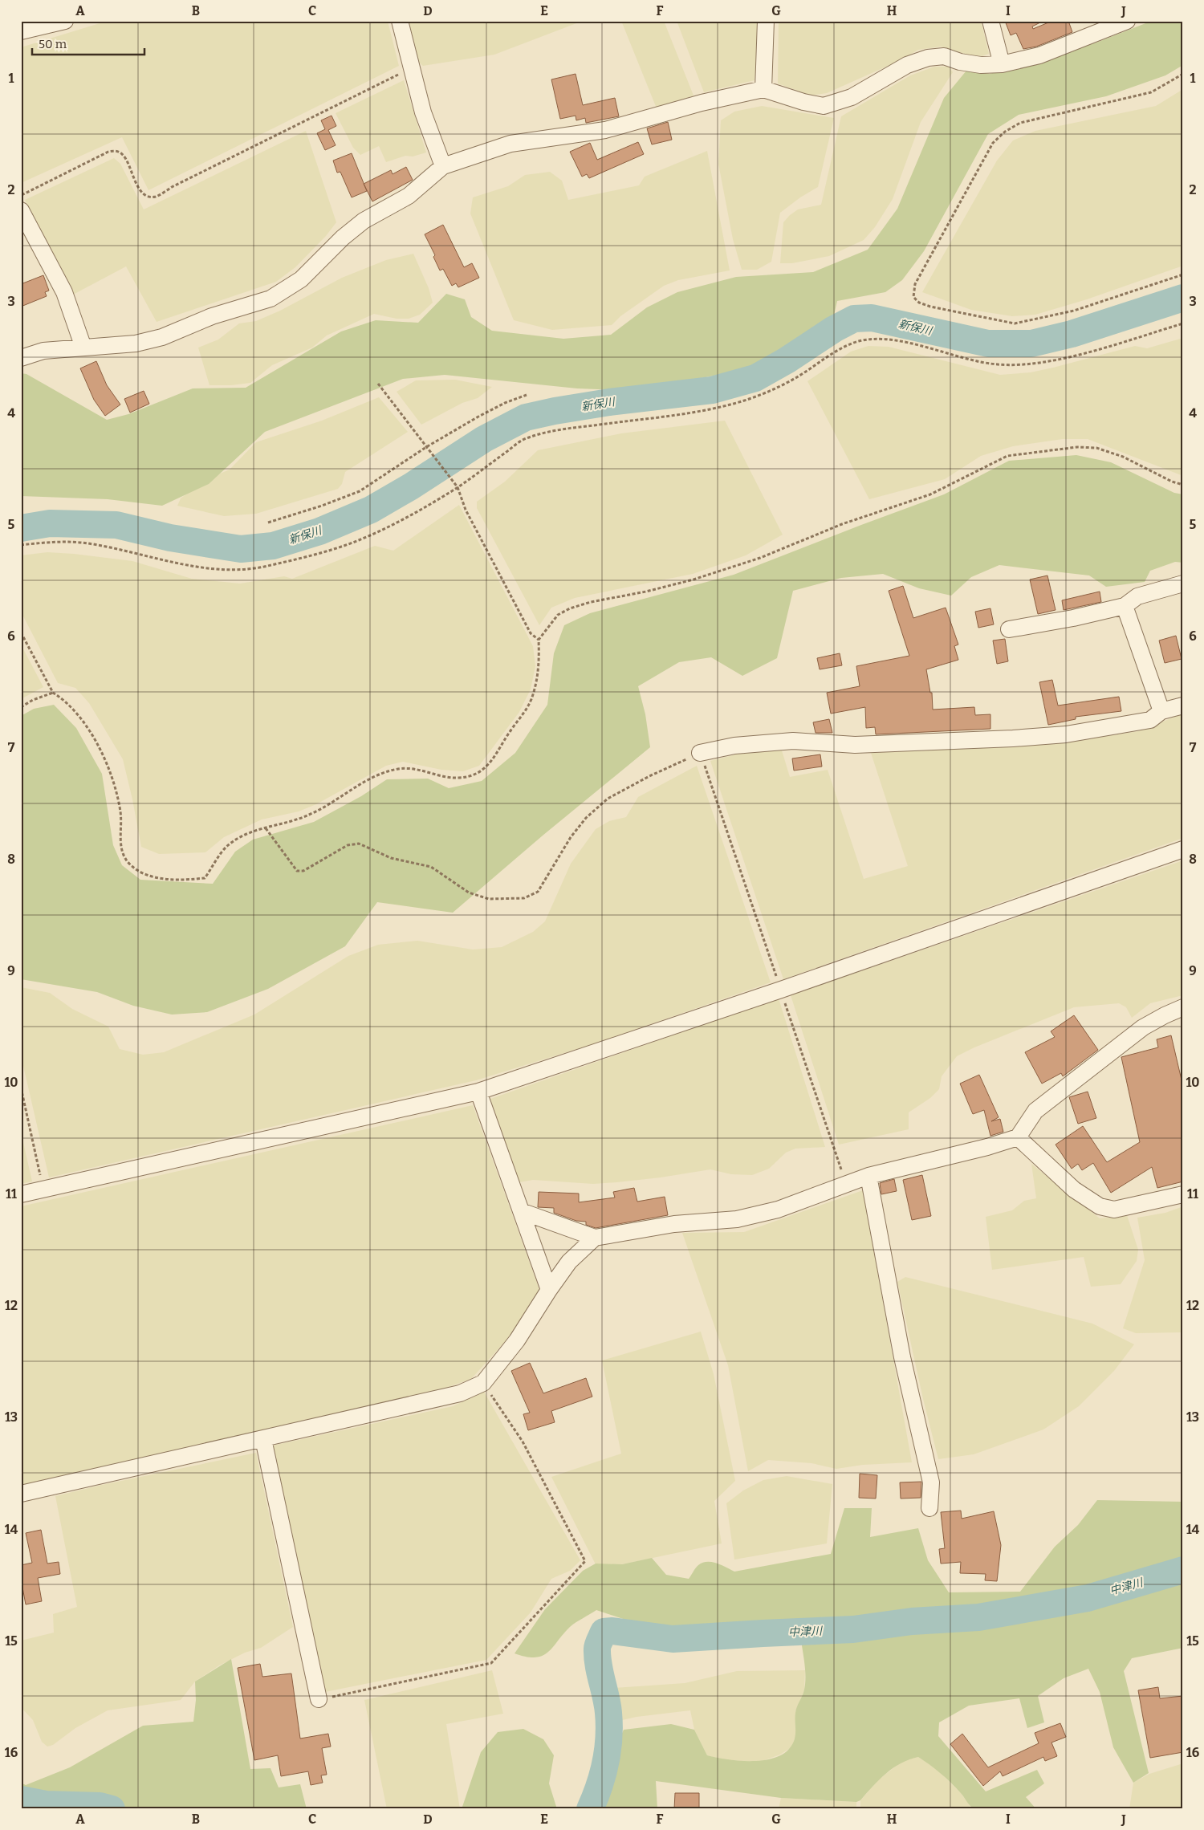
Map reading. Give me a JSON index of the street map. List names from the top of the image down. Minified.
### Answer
{"water":["新保川","中津川"],"scale_bar":"50 m","grid":{"columns":["A","B","C","D","E","F","G","H","I","J"],"rows":["1","2","3","4","5","6","7","8","9","10","11","12","13","14","15","16"]}}
